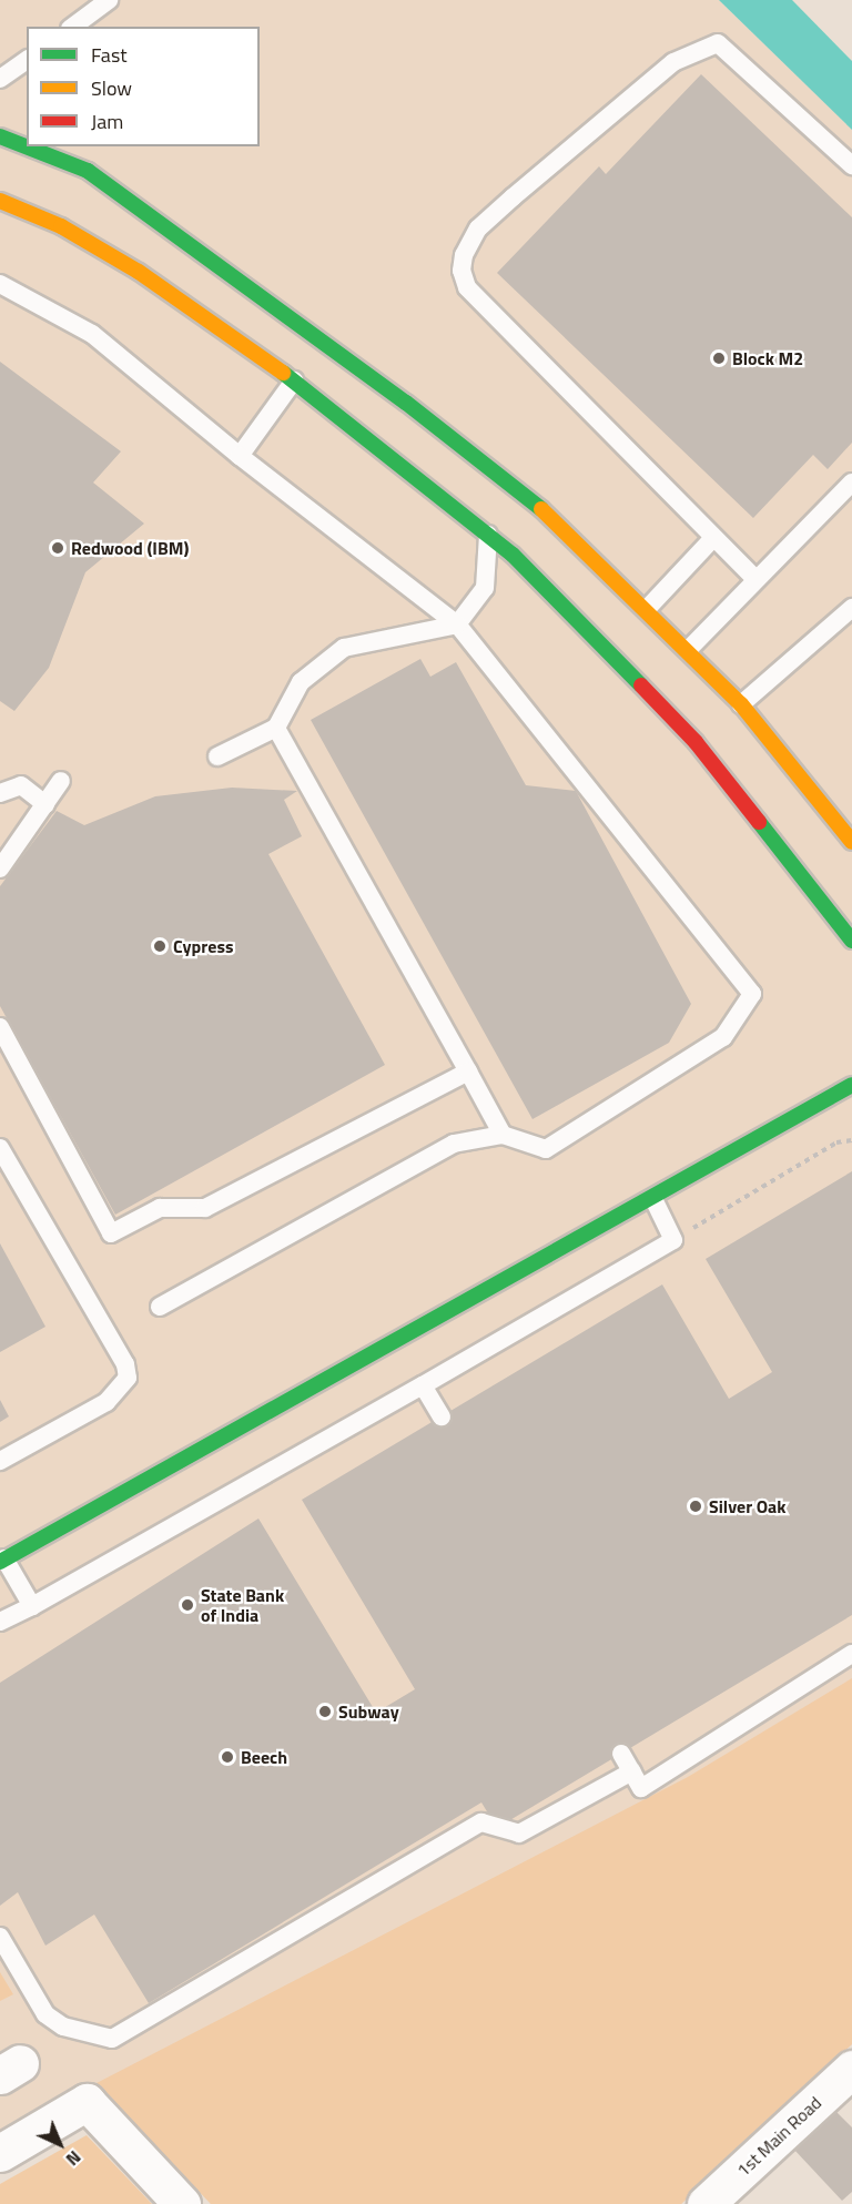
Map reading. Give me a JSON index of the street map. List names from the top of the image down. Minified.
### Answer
{"streets":{"street":["1st Main Road"]},"places":["Block M2","Redwood (IBM)","Cypress","Silver Oak","State Bank of India","Subway","Beech"],"legend":["Fast","Slow","Jam"],"north":"bottom right"}
